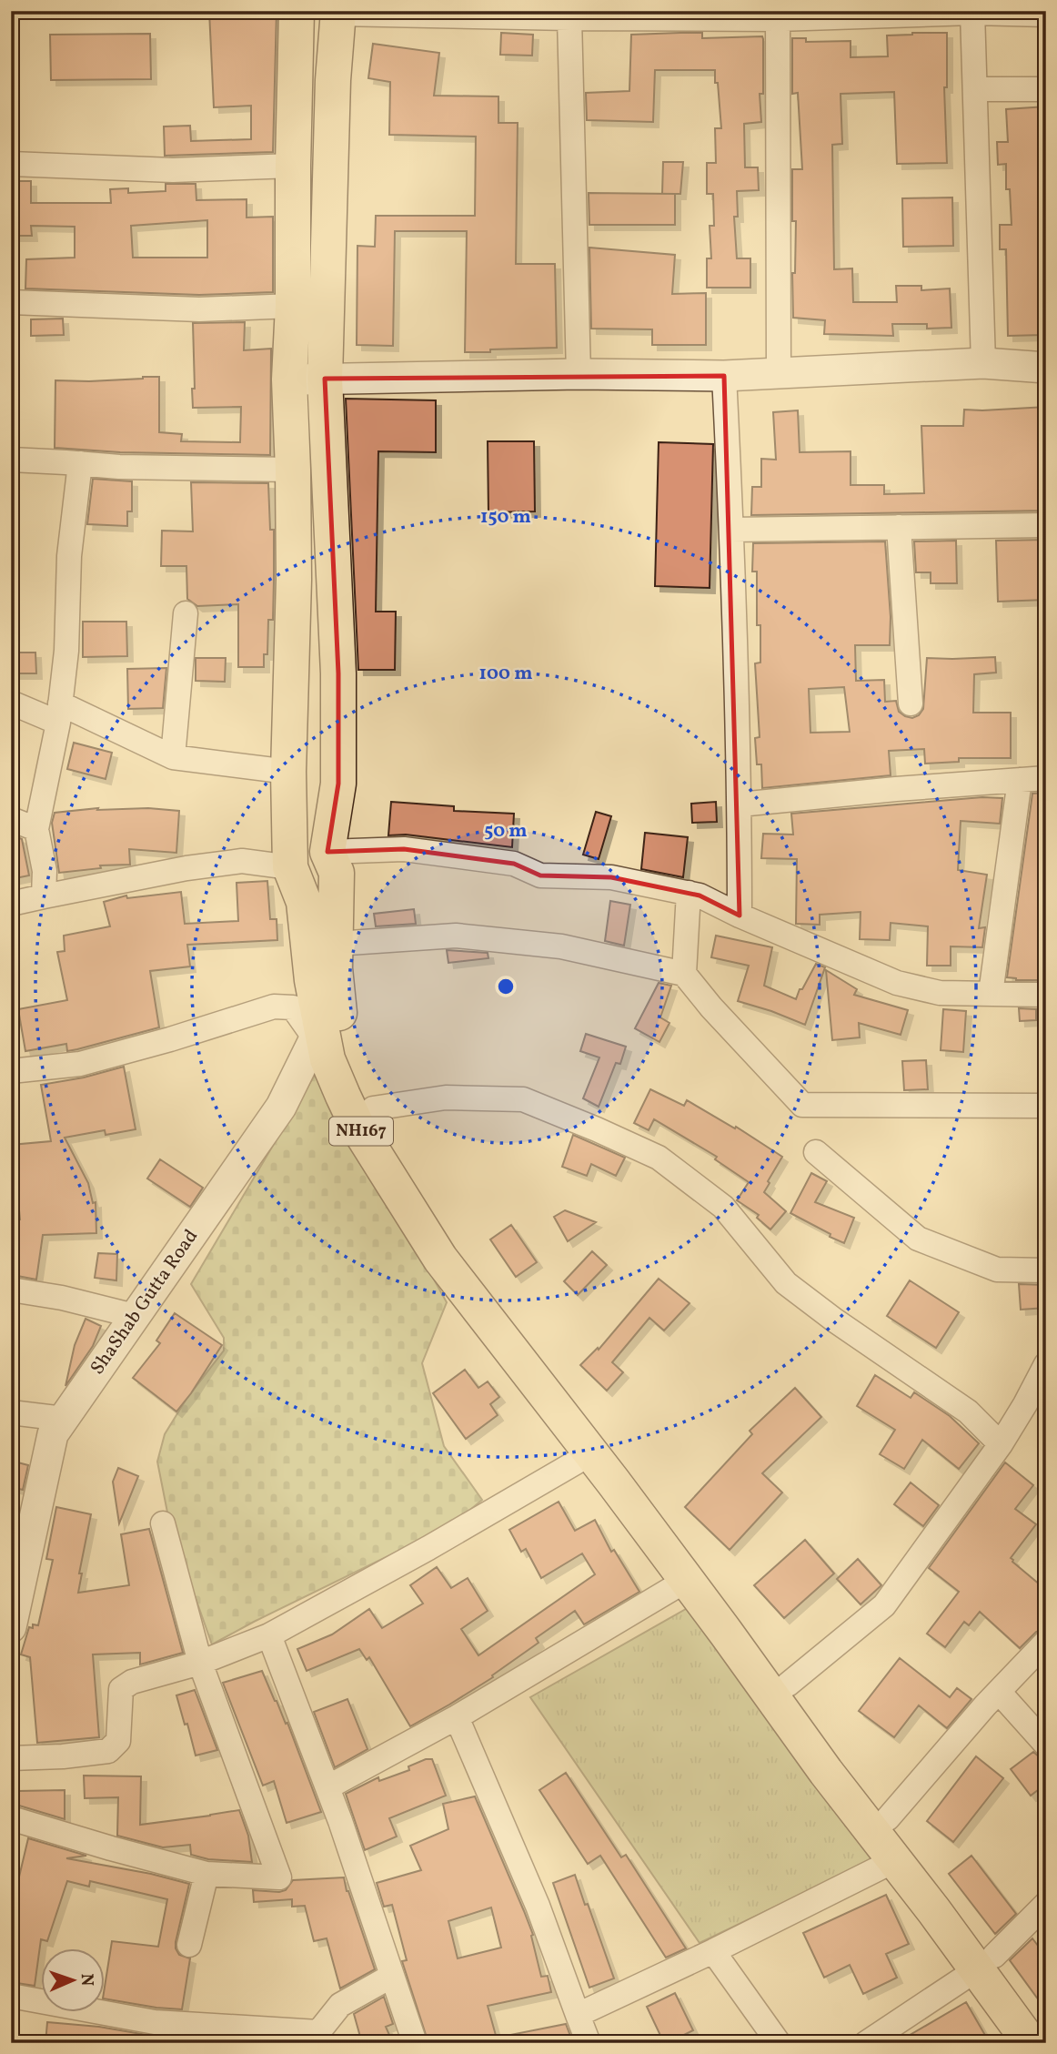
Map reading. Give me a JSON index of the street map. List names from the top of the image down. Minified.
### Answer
{"streets":{"highway":["NH167"],"street":["ShaShab Gutta Road"]},"crossings":[["NH167","ShaShab Gutta Road"]],"north":"right","rings":["150 m","100 m","50 m"]}
